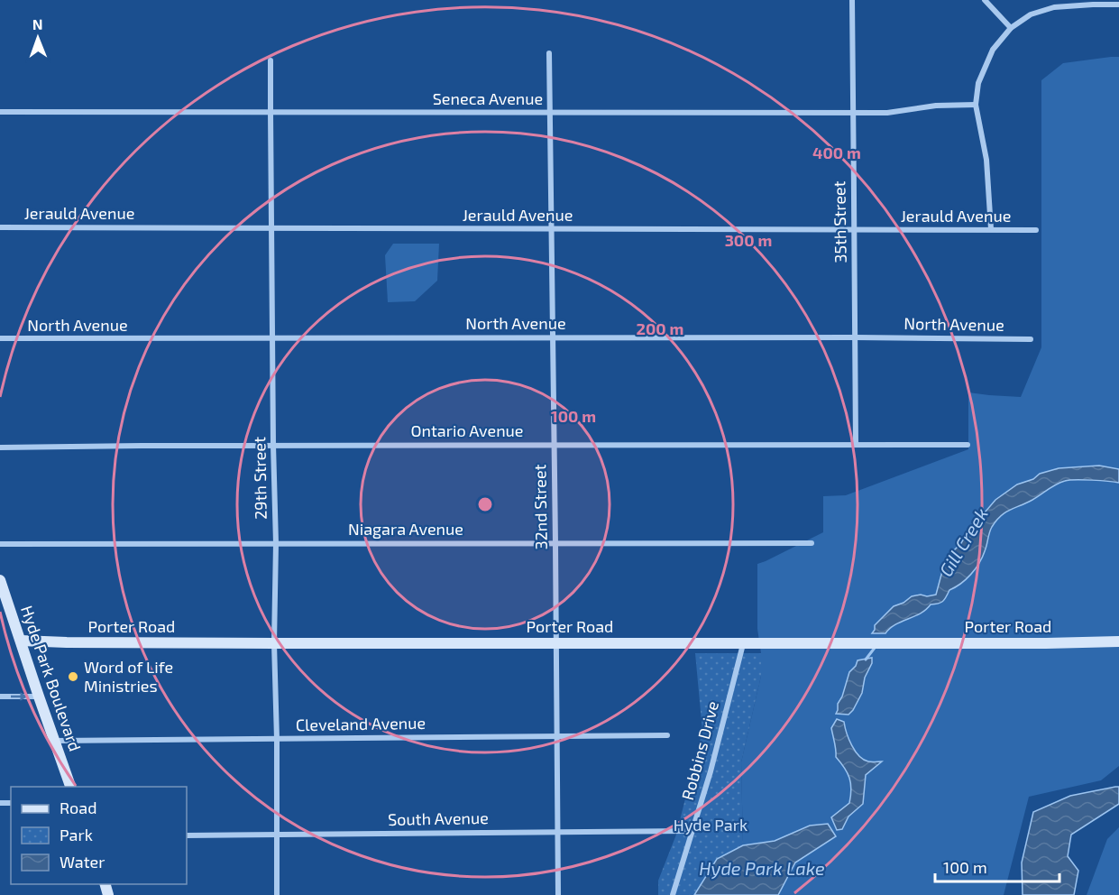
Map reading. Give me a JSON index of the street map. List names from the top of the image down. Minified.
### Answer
{"streets":{"main road":["Porter Road","Hyde Park Boulevard"],"street":["Seneca Avenue","Jerauld Avenue","35th Street","North Avenue","Ontario Avenue","29th Street","32nd Street","Niagara Avenue","Cleveland Avenue","Robbins Drive","South Avenue"]},"crossings":[["Seneca Avenue","35th Street"],["Seneca Avenue","29th Street"],["Seneca Avenue","32nd Street"],["Jerauld Avenue","35th Street"],["Jerauld Avenue","29th Street"],["Jerauld Avenue","32nd Street"],["35th Street","North Avenue"],["35th Street","Ontario Avenue"],["North Avenue","29th Street"],["North Avenue","32nd Street"],["Ontario Avenue","29th Street"],["Ontario Avenue","32nd Street"],["29th Street","Niagara Avenue"],["29th Street","Porter Road"],["29th Street","Cleveland Avenue"],["29th Street","South Avenue"],["32nd Street","Niagara Avenue"],["32nd Street","Porter Road"],["32nd Street","Cleveland Avenue"],["32nd Street","South Avenue"],["Porter Road","Hyde Park Boulevard"],["Porter Road","Robbins Drive"],["Hyde Park Boulevard","Cleveland Avenue"],["Robbins Drive","South Avenue"]],"water":["Gill Creek","Hyde Park Lake"],"parks":["Hyde Park"],"places":["Word of Life Ministries"],"legend":["Road","Park","Water"],"scale_bar":"100 m","north":"top","rings":["400 m","300 m","200 m","100 m"]}
